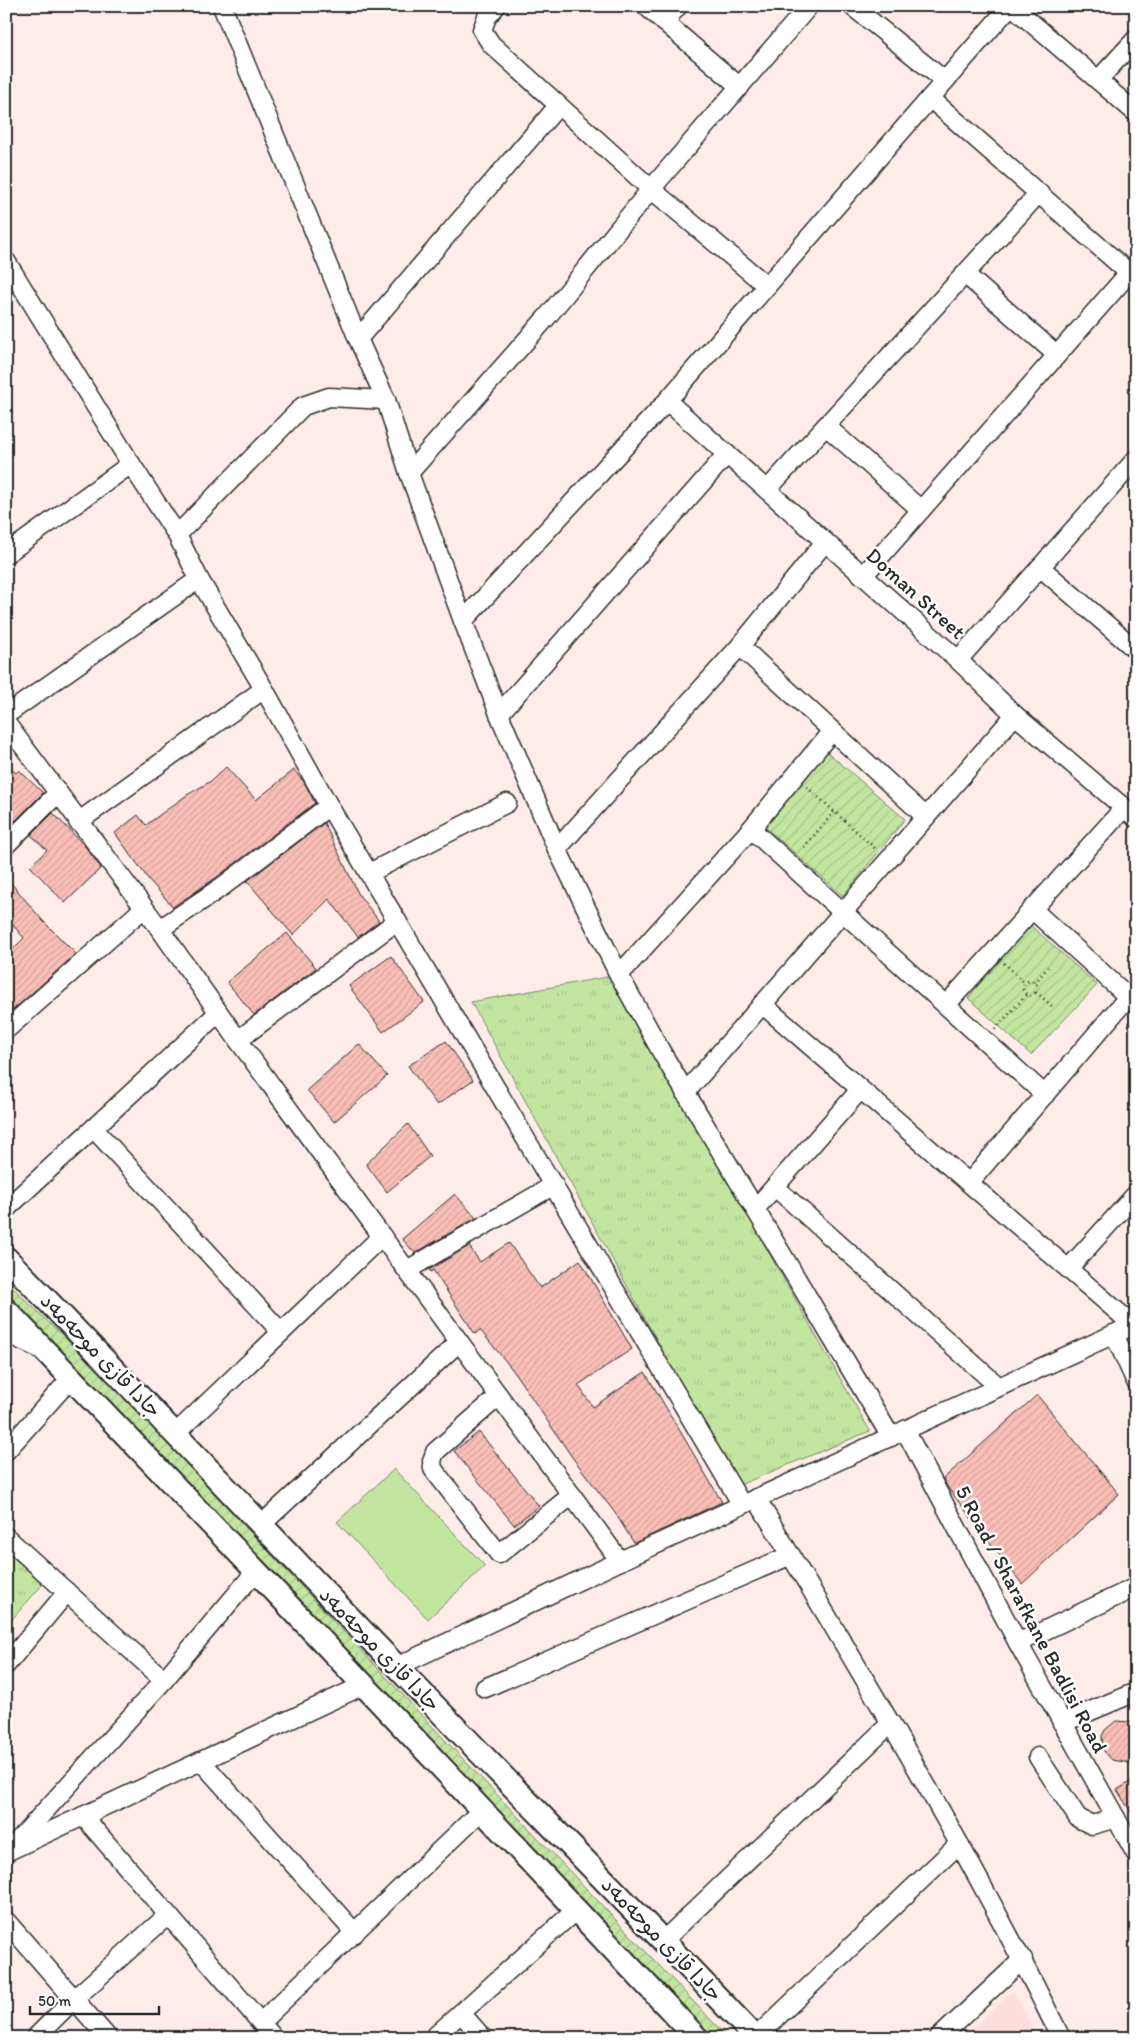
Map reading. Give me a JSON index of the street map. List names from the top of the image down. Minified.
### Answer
{"streets":{"main road":["جادا قازی موحەمەد"],"street":["Doman Street","5 Road / Sharafkane Badlisi Road"]},"scale_bar":"50 m"}
